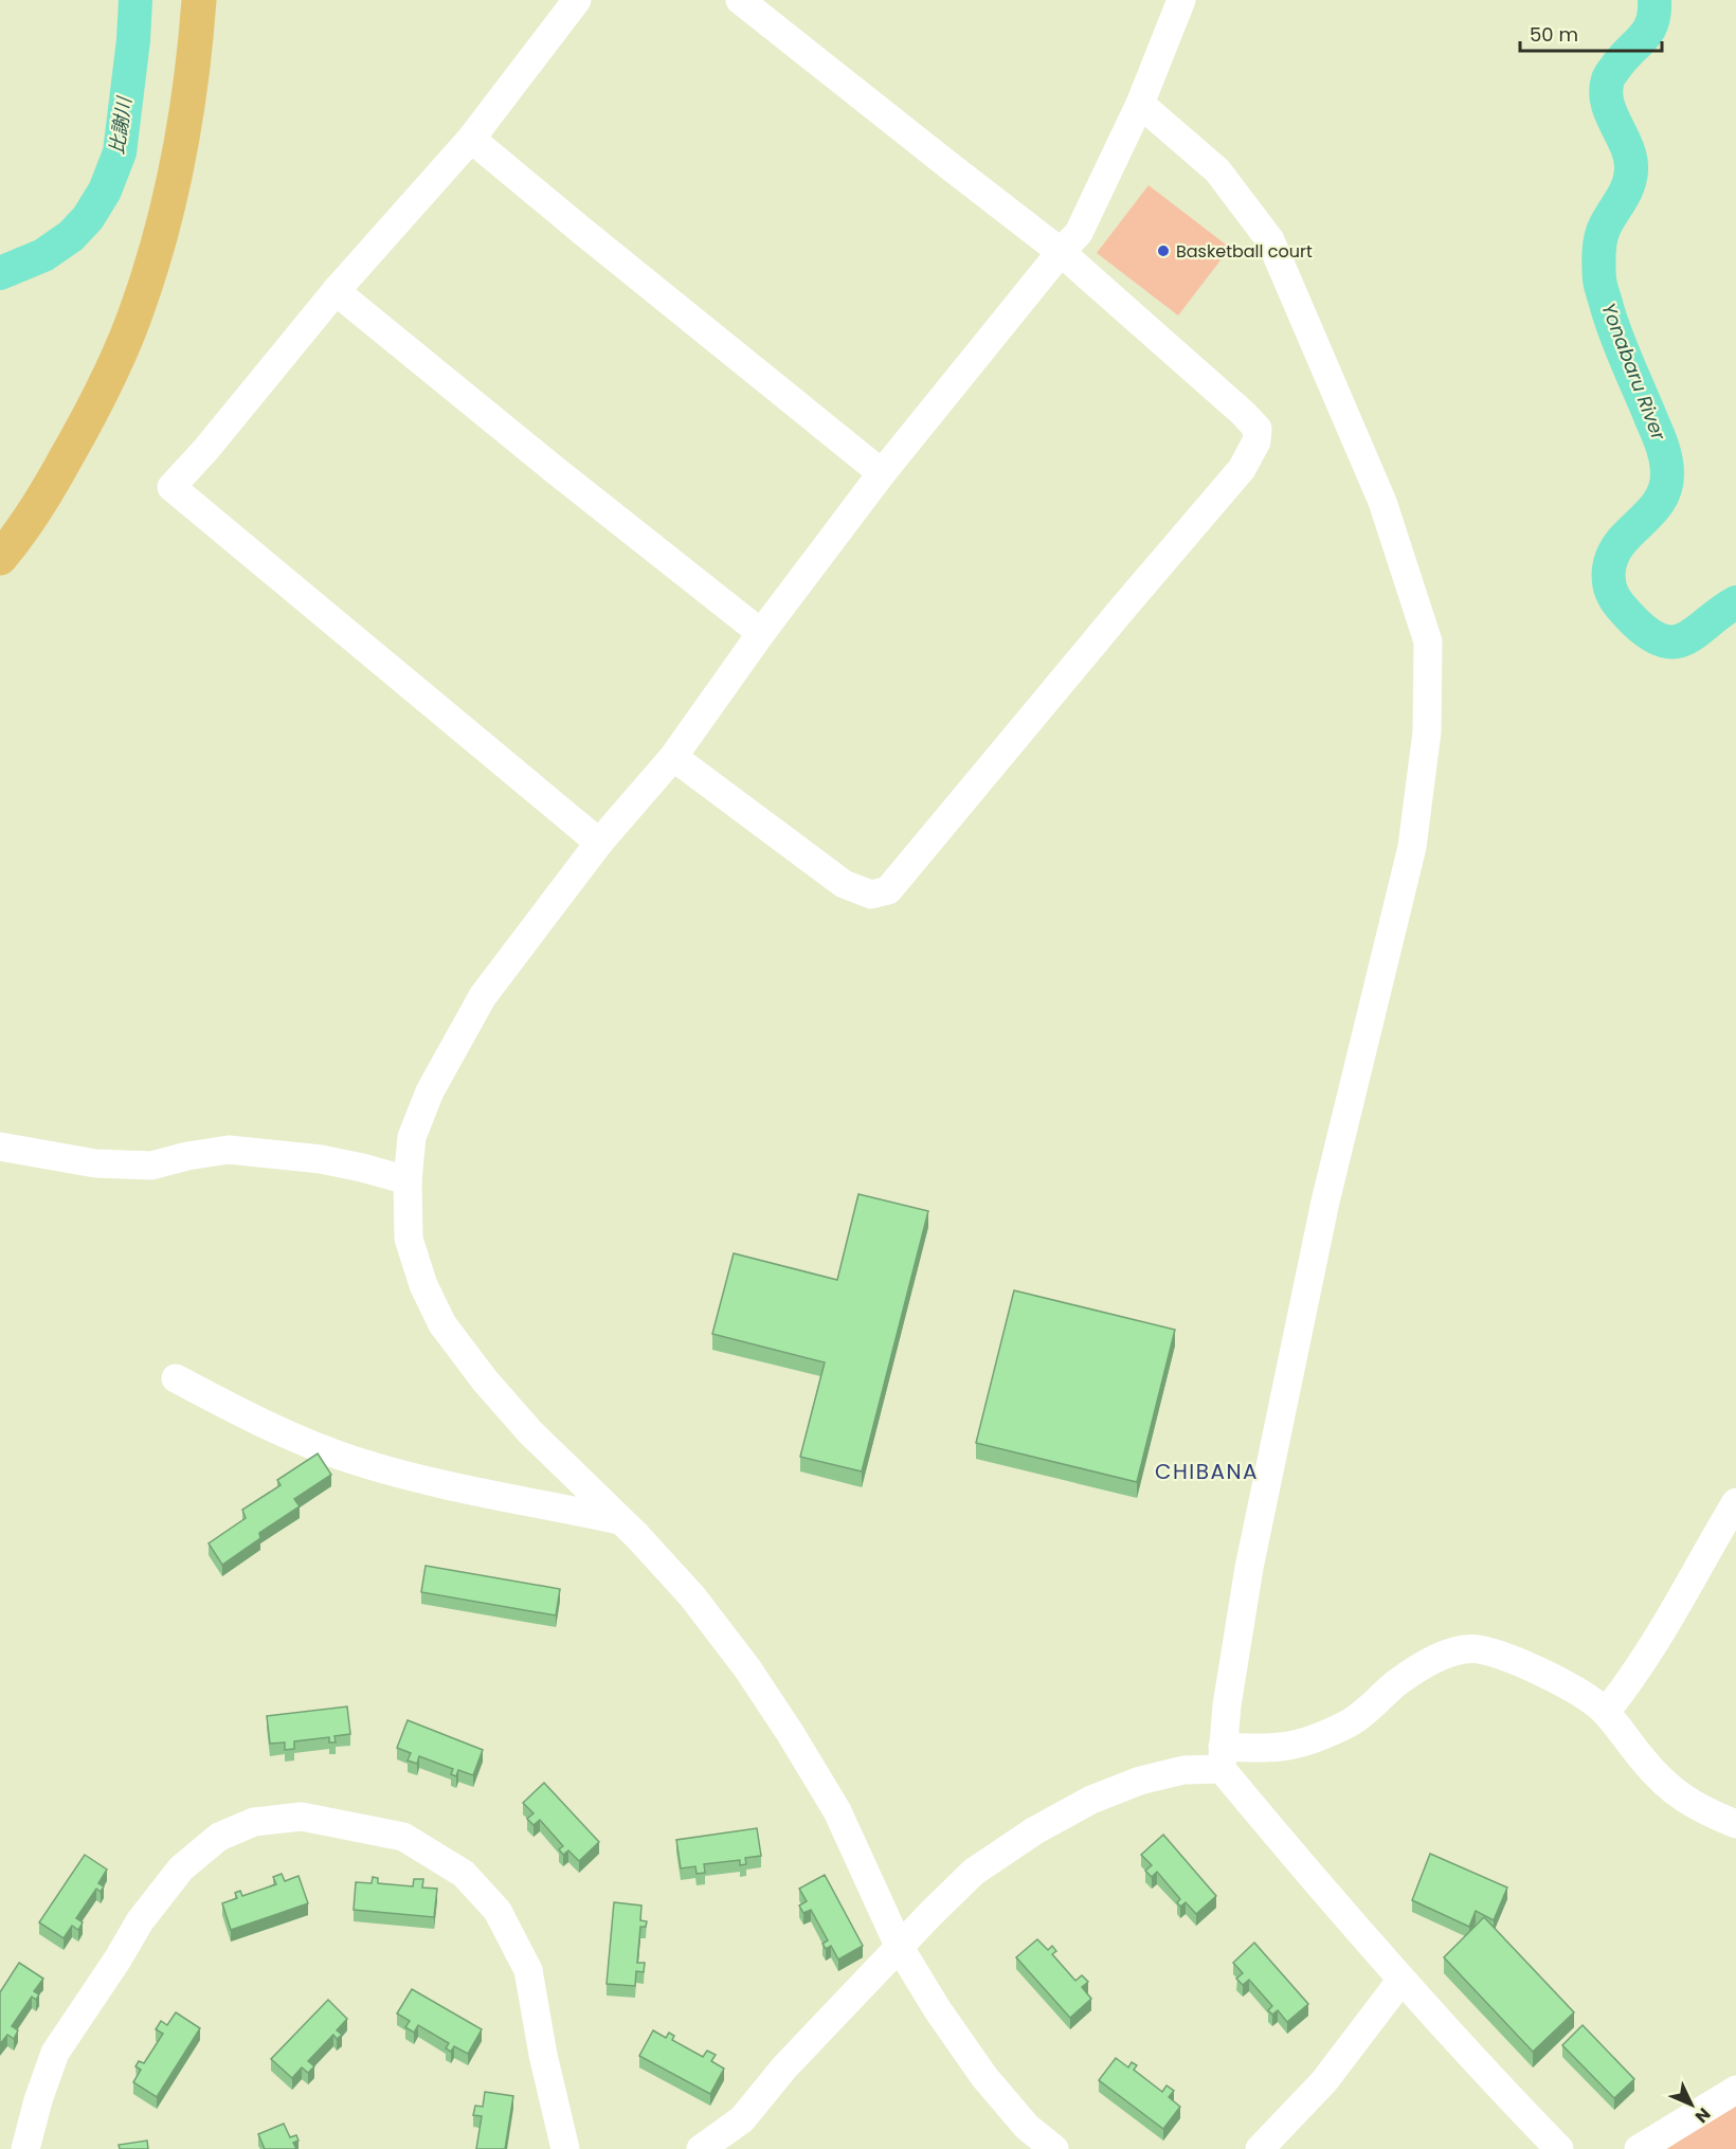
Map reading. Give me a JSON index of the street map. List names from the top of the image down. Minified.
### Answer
{"districts":["CHIBANA"],"water":["比謝川","Yonabaru River"],"places":["Basketball court"],"scale_bar":"50 m","north":"bottom right"}
